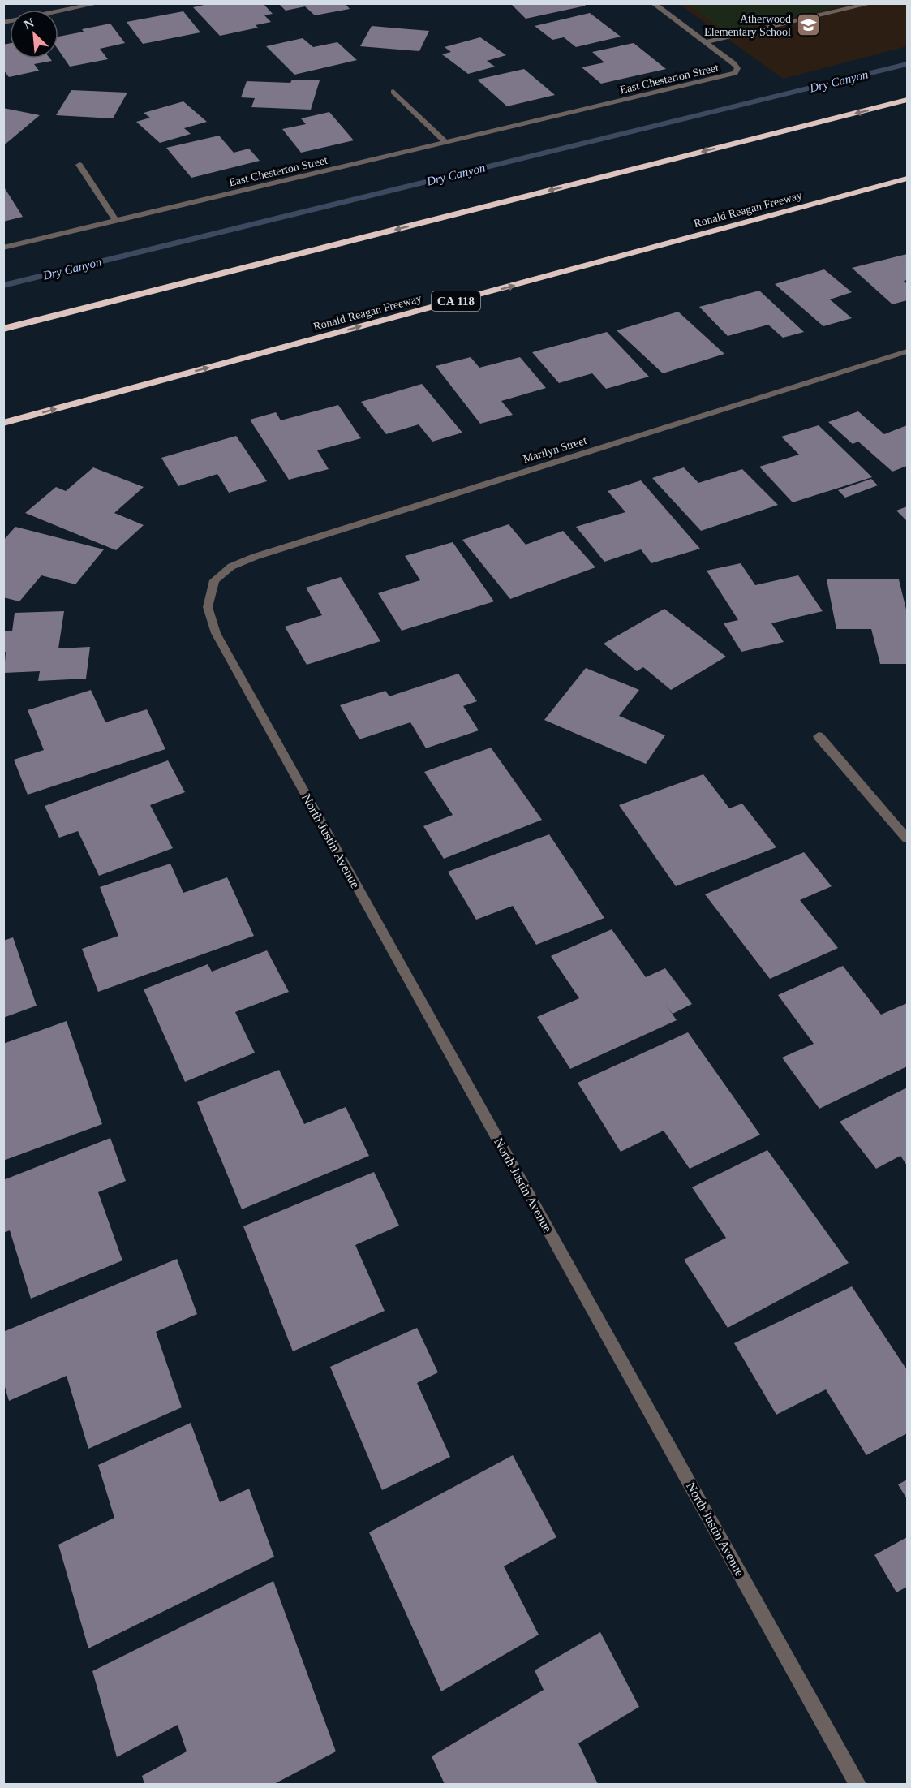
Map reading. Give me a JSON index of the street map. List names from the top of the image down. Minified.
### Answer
{"streets":{"highway":["Ronald Reagan Freeway","CA 118"],"street":["East Chesterton Street","Marilyn Street","North Justin Avenue"]},"crossings":[["Marilyn Street","North Justin Avenue"]],"water":["Dry Canyon"],"places":{"school or university":["Atherwood Elementary School"]},"north":"top left"}
